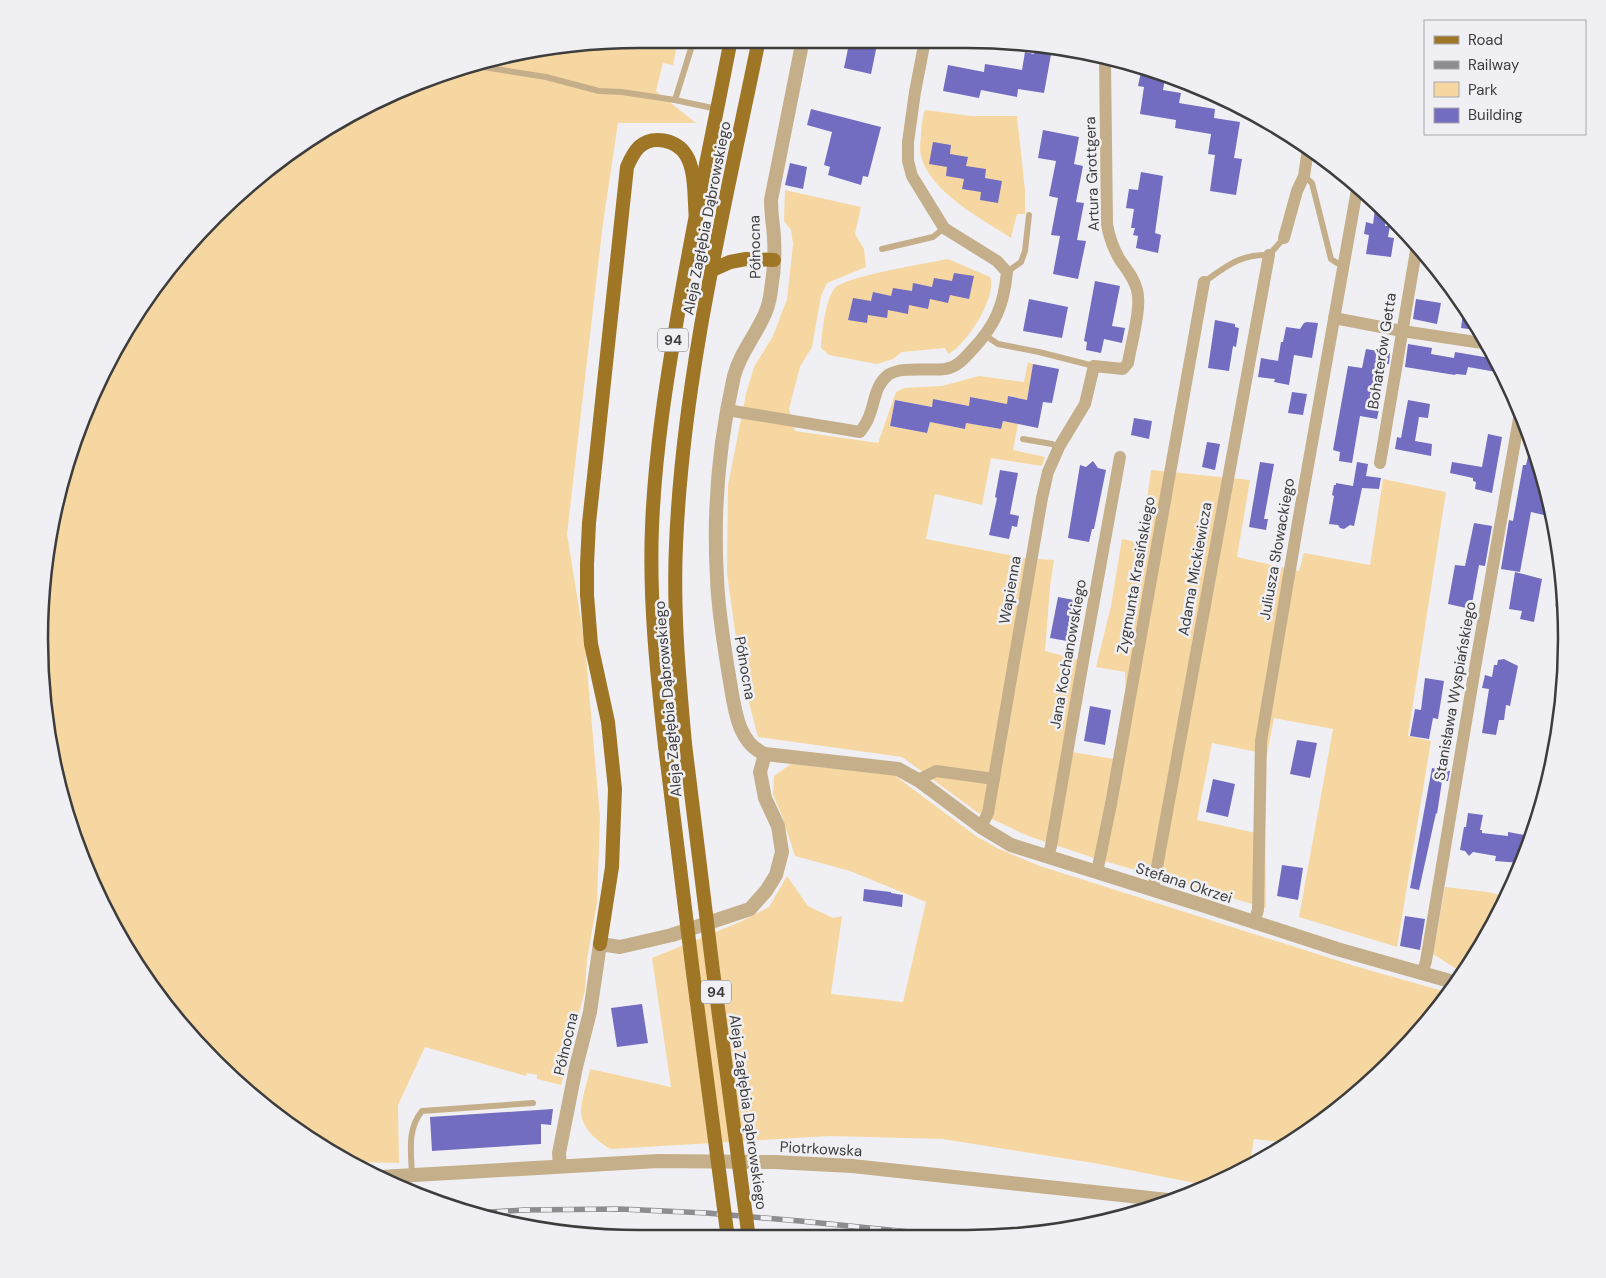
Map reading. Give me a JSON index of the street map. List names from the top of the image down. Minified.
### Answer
{"streets":{"main road":["Aleja Zagłębia Dąbrowskiego","94"],"street":["Artura Grottgera","Północna","Bohaterów Getta","Juliusza Słowackiego","Adama Mickiewicza","Zygmunta Krasińskiego","Wapienna","Jana Kochanowskiego","Stanisława Wyspiańskiego","Stefana Okrzei","Piotrkowska"]},"crossings":[["Artura Grottgera","Wapienna"],["Północna","Stefana Okrzei"],["Północna","Piotrkowska"],["Juliusza Słowackiego","Stefana Okrzei"],["Adama Mickiewicza","Stefana Okrzei"],["Zygmunta Krasińskiego","Stefana Okrzei"],["Wapienna","Stefana Okrzei"],["Jana Kochanowskiego","Stefana Okrzei"],["Stanisława Wyspiańskiego","Stefana Okrzei"]],"legend":["Road","Railway","Park","Building"]}
